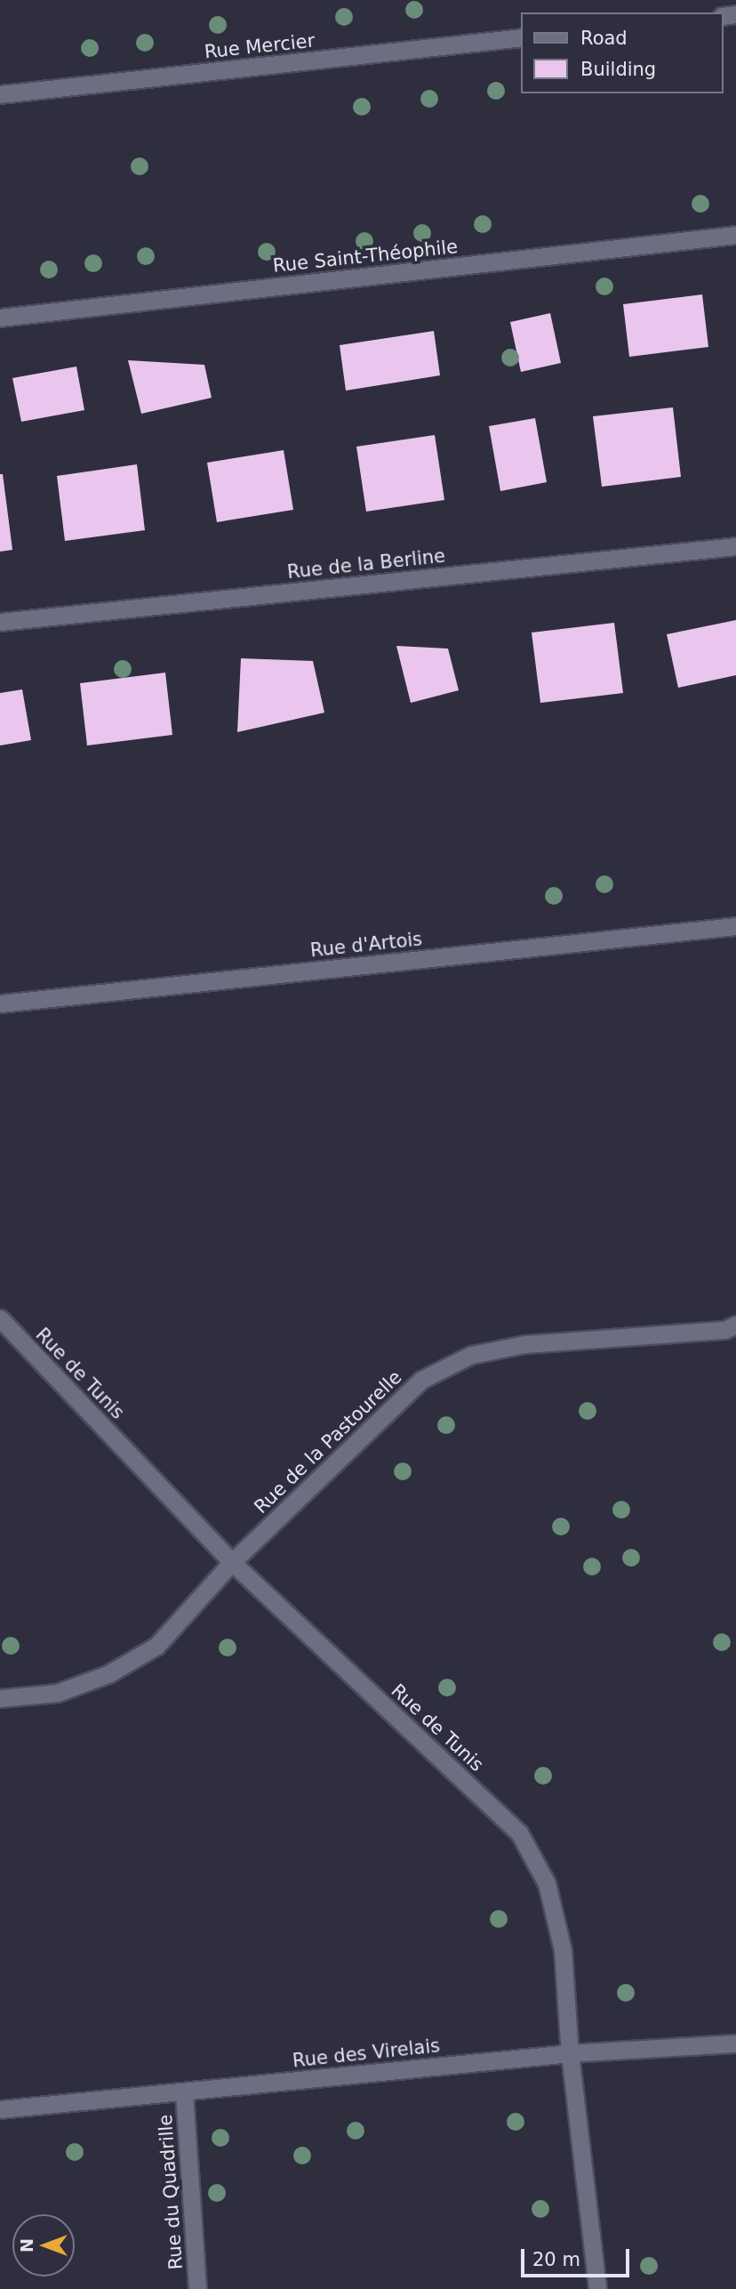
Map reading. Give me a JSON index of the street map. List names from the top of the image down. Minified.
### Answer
{"streets":{"street":["Rue Mercier","Rue Saint-Théophile","Rue de la Berline","Rue d'Artois","Rue de Tunis","Rue de la Pastourelle","Rue des Virelais","Rue du Quadrille"]},"crossings":[["Rue de Tunis","Rue de la Pastourelle"],["Rue de Tunis","Rue des Virelais"],["Rue des Virelais","Rue du Quadrille"]],"legend":["Road","Building"],"scale_bar":"20 m","north":"left"}
